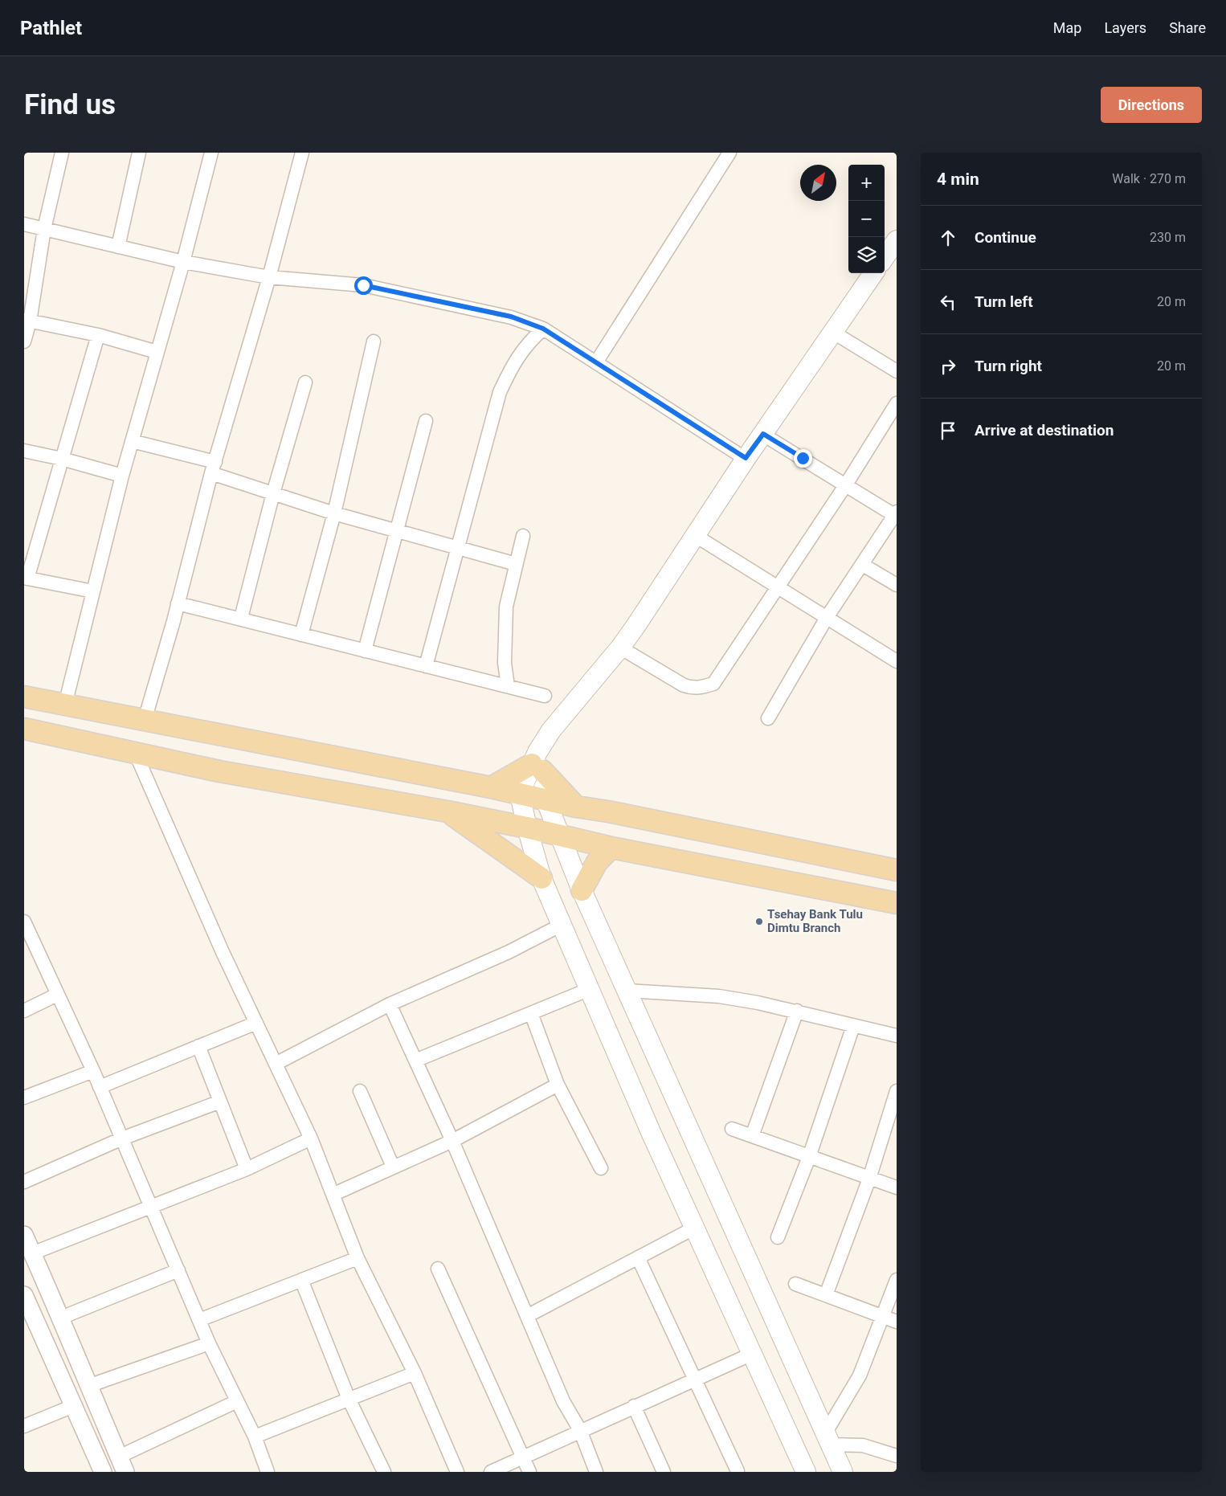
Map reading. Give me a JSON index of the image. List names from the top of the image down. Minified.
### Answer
{"places":["Tsehay Bank Tulu Dimtu Branch"],"north":"top right","page":{"header":"Pathlet","nav":["Map","Layers","Share"],"buttons":"Directions","title":"Find us","heading":["4 min","Walk · 270 m"],"map_buttons":["+","−"],"list":[["Continue","230 m"],["Turn left","20 m"],["Turn right","20 m"],"Arrive at destination"]}}
